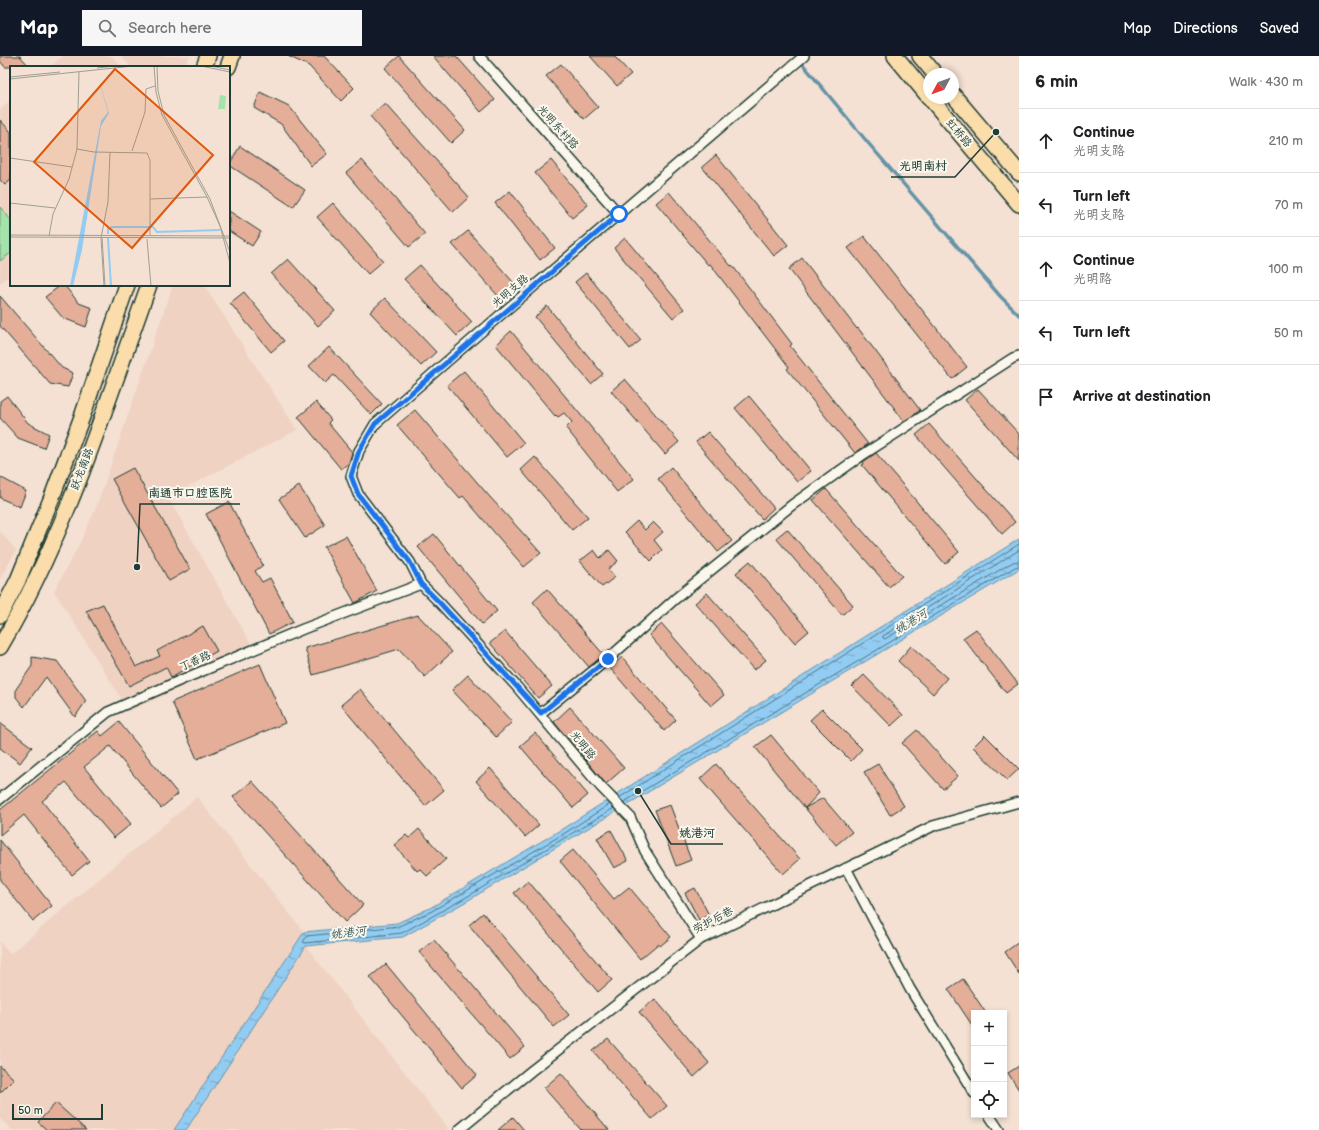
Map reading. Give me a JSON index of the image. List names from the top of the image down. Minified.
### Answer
{"streets":{"main road":["虹桥路","跃龙南路"],"street":["光明东村路","光明支路","丁香路","光明路","劳护后巷"]},"crossings":[["光明东村路","光明支路"],["光明支路","丁香路"],["光明支路","光明路"],["丁香路","光明路"],["光明路","劳护后巷"]],"water":["姚港河"],"places":["光明南村","南通市口腔医院","姚港河"],"scale_bar":"50 m","north":"bottom left","page":{"header":"Map","search":"Search here","nav":["Map","Directions","Saved"],"heading":["6 min","Walk · 430 m"],"list":[["Continue","光明支路","210 m"],["Turn left","光明支路","70 m"],["Continue","光明路","100 m"],["Turn left","50 m"],"Arrive at destination"],"map_buttons":["+","−"],"scale":"50 m"}}
